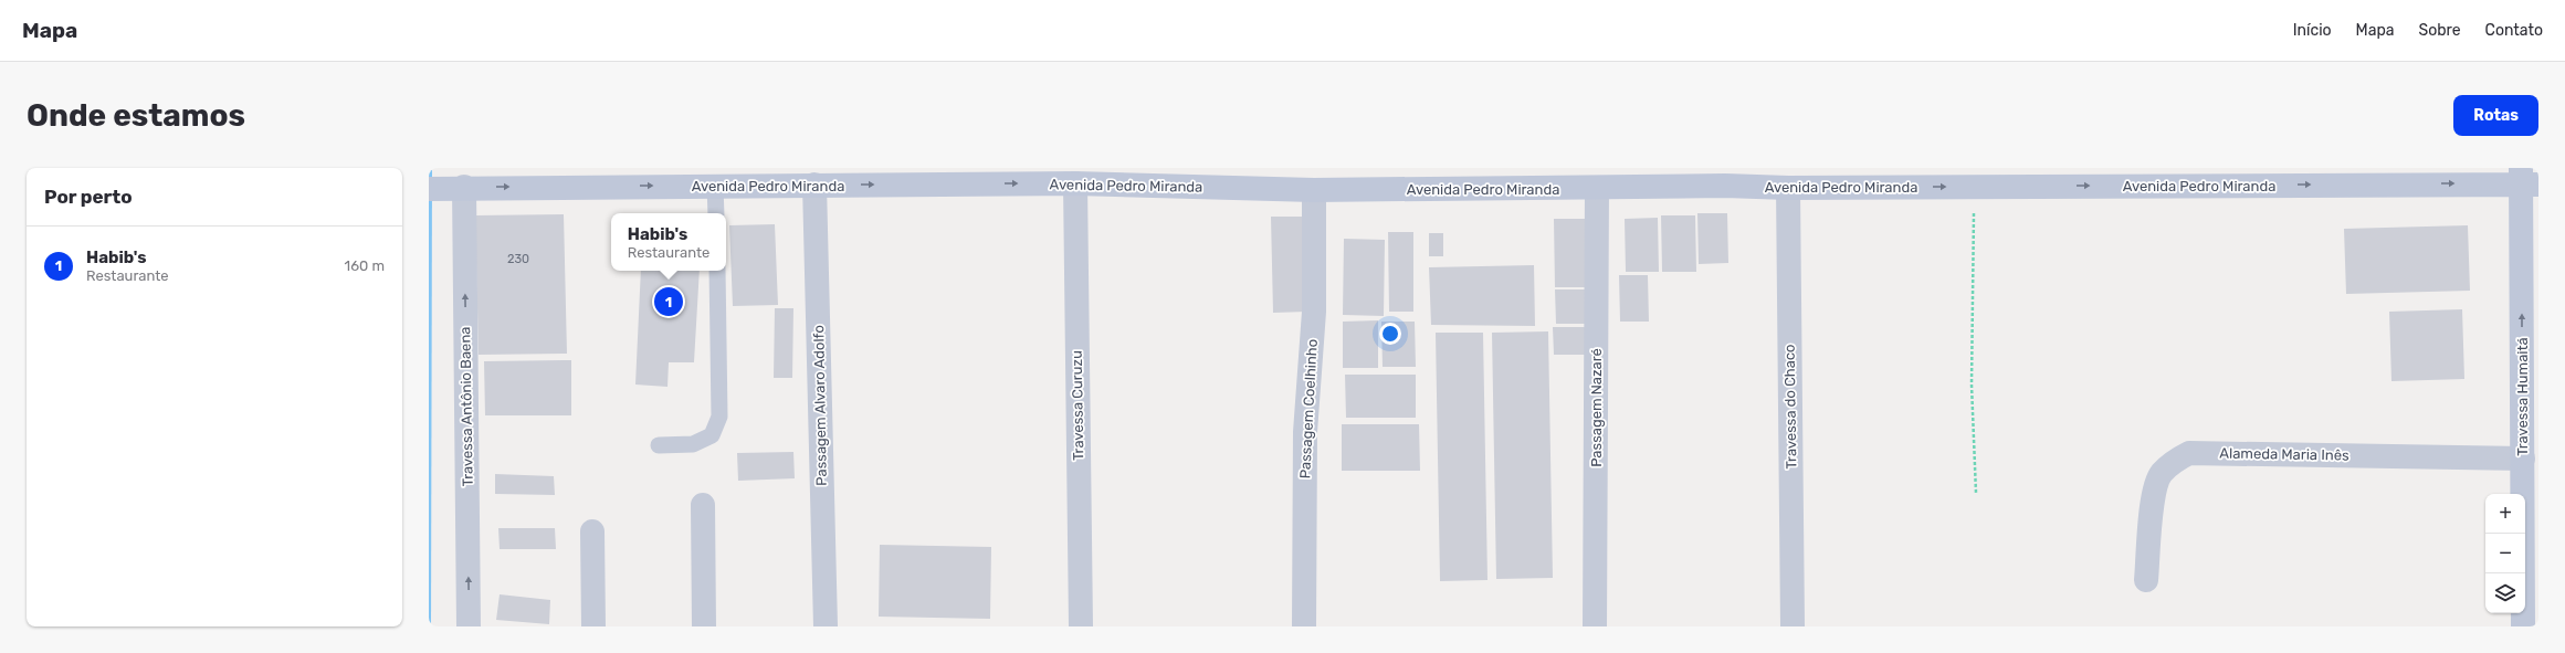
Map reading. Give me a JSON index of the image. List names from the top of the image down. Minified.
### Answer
{"streets":{"main road":["Avenida Pedro Miranda","Travessa Humaitá"],"street":["Passagem Alvaro Adolfo","Travessa Curuzu","Travessa Antônio Baena","Travessa do Chaco","Passagem Nazaré","Passagem Coelhinho","Alameda Maria Inês"]},"crossings":[["Avenida Pedro Miranda","Travessa Humaitá"],["Avenida Pedro Miranda","Passagem Alvaro Adolfo"],["Avenida Pedro Miranda","Travessa Curuzu"],["Avenida Pedro Miranda","Travessa Antônio Baena"],["Avenida Pedro Miranda","Travessa do Chaco"],["Avenida Pedro Miranda","Passagem Nazaré"],["Avenida Pedro Miranda","Passagem Coelhinho"],["Travessa Humaitá","Alameda Maria Inês"]],"one_way":["Avenida Pedro Miranda","Travessa Humaitá","Travessa Antônio Baena"],"house_numbers":["230"],"page":{"header":"Mapa","nav":["Início","Mapa","Sobre","Contato"],"buttons":"Rotas","title":"Onde estamos","heading":"Por perto","popup":["Habib's","Restaurante"],"list":[{"mark":"1","name":"Habib's","note":"Restaurante","value":"160 m"}],"pins":"1","map_buttons":["+","−"]}}
